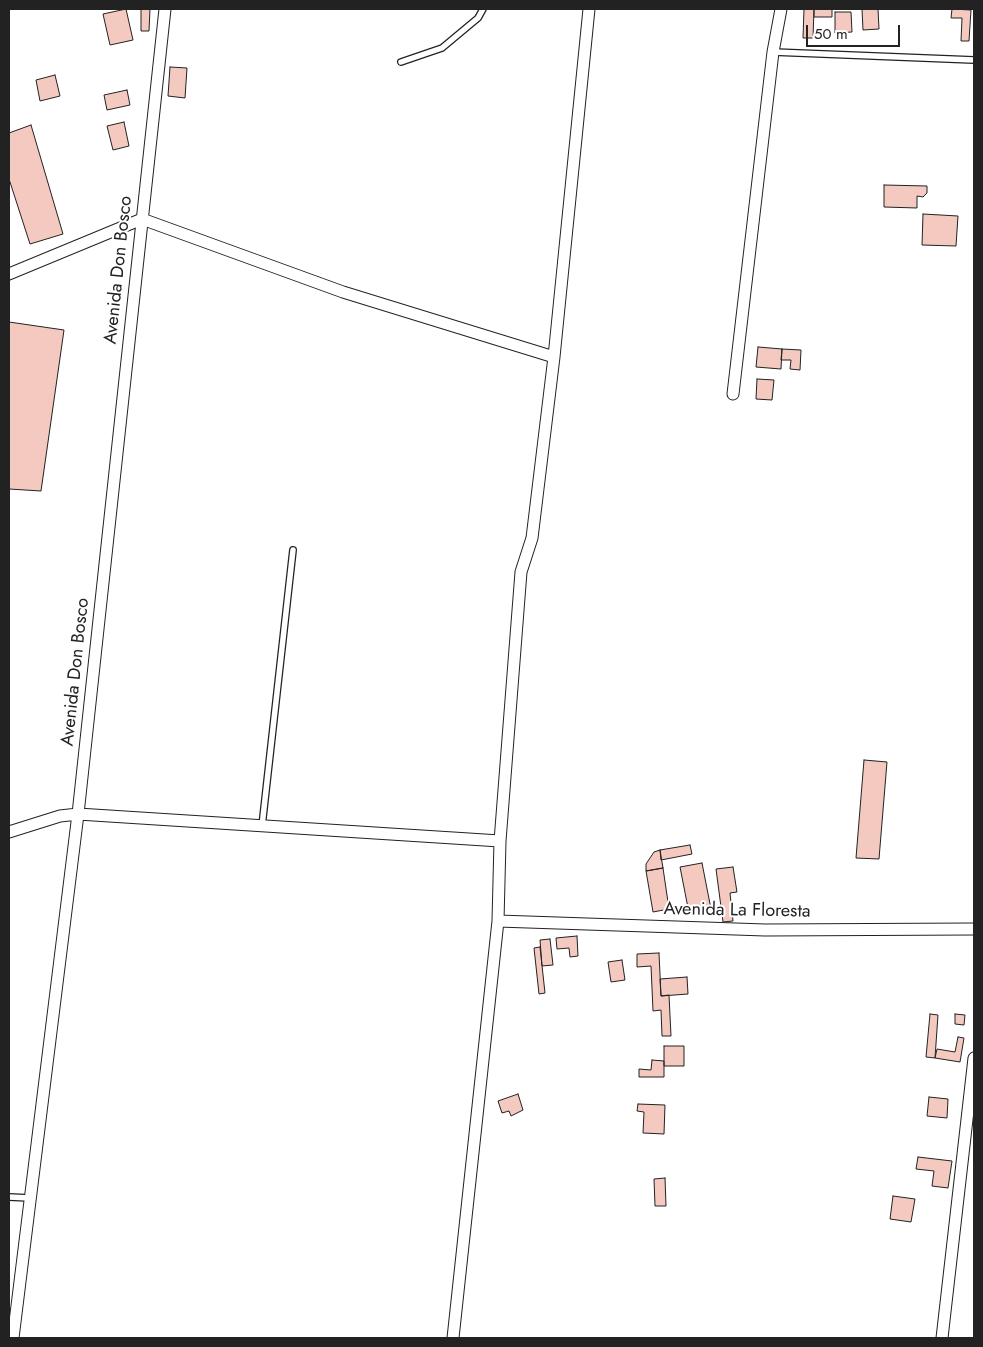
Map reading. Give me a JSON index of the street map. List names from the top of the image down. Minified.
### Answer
{"streets":{"street":["Avenida Don Bosco","Avenida La Floresta"]},"scale_bar":"50 m"}
